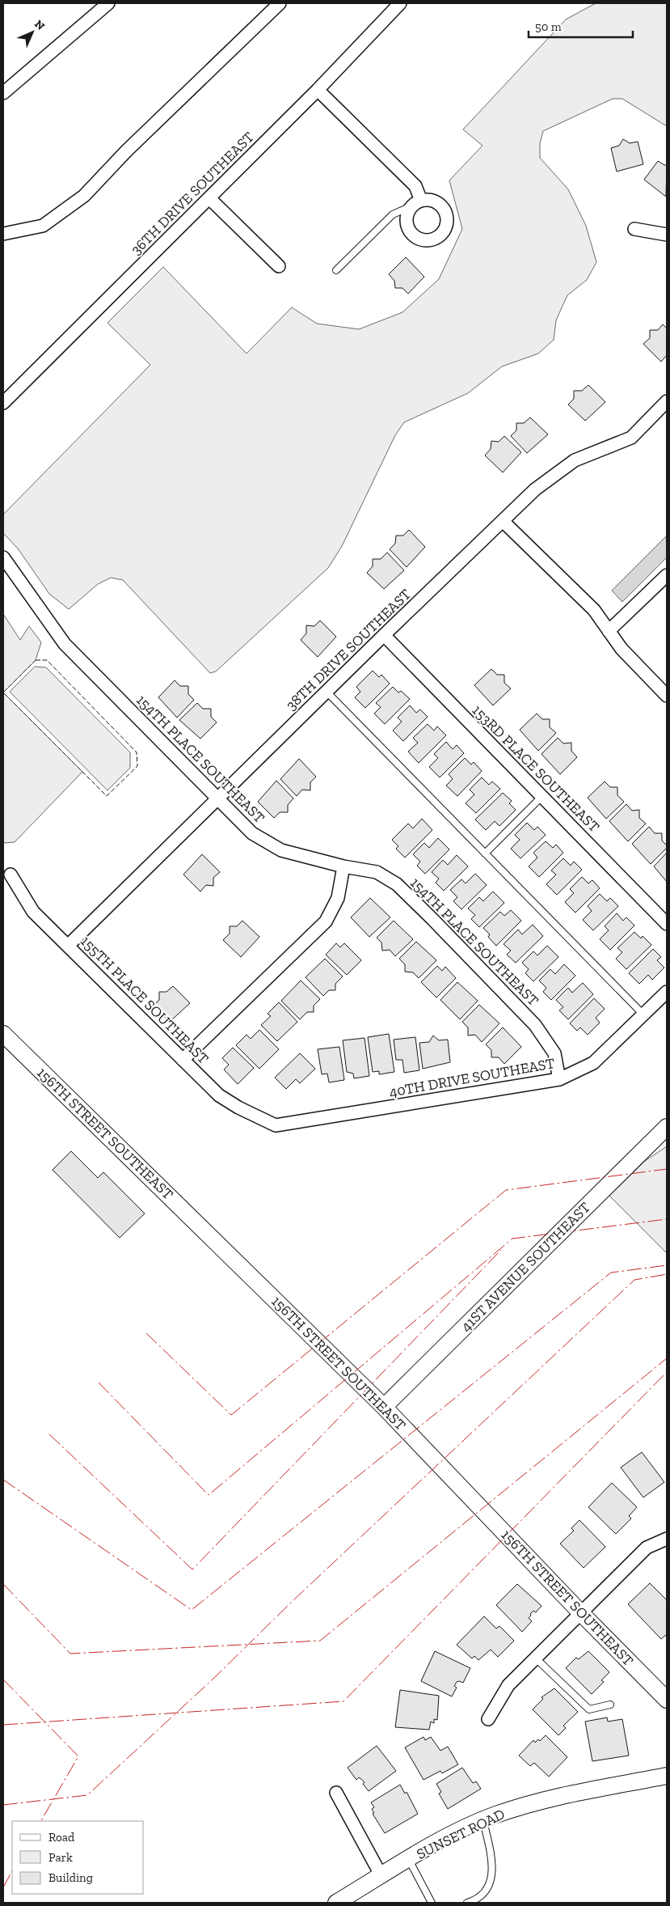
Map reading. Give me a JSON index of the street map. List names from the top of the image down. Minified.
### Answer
{"streets":{"street":["36TH DRIVE SOUTHEAST","38TH DRIVE SOUTHEAST","154TH PLACE SOUTHEAST","153RD PLACE SOUTHEAST","155TH PLACE SOUTHEAST","40TH DRIVE SOUTHEAST","156TH STREET SOUTHEAST","41ST AVENUE SOUTHEAST","SUNSET ROAD"]},"crossings":[["38TH DRIVE SOUTHEAST","154TH PLACE SOUTHEAST"],["38TH DRIVE SOUTHEAST","153RD PLACE SOUTHEAST"],["38TH DRIVE SOUTHEAST","155TH PLACE SOUTHEAST"],["154TH PLACE SOUTHEAST","40TH DRIVE SOUTHEAST"],["155TH PLACE SOUTHEAST","40TH DRIVE SOUTHEAST"],["156TH STREET SOUTHEAST","41ST AVENUE SOUTHEAST"]],"legend":["Road","Park","Building"],"scale_bar":"50 m","north":"top right"}
